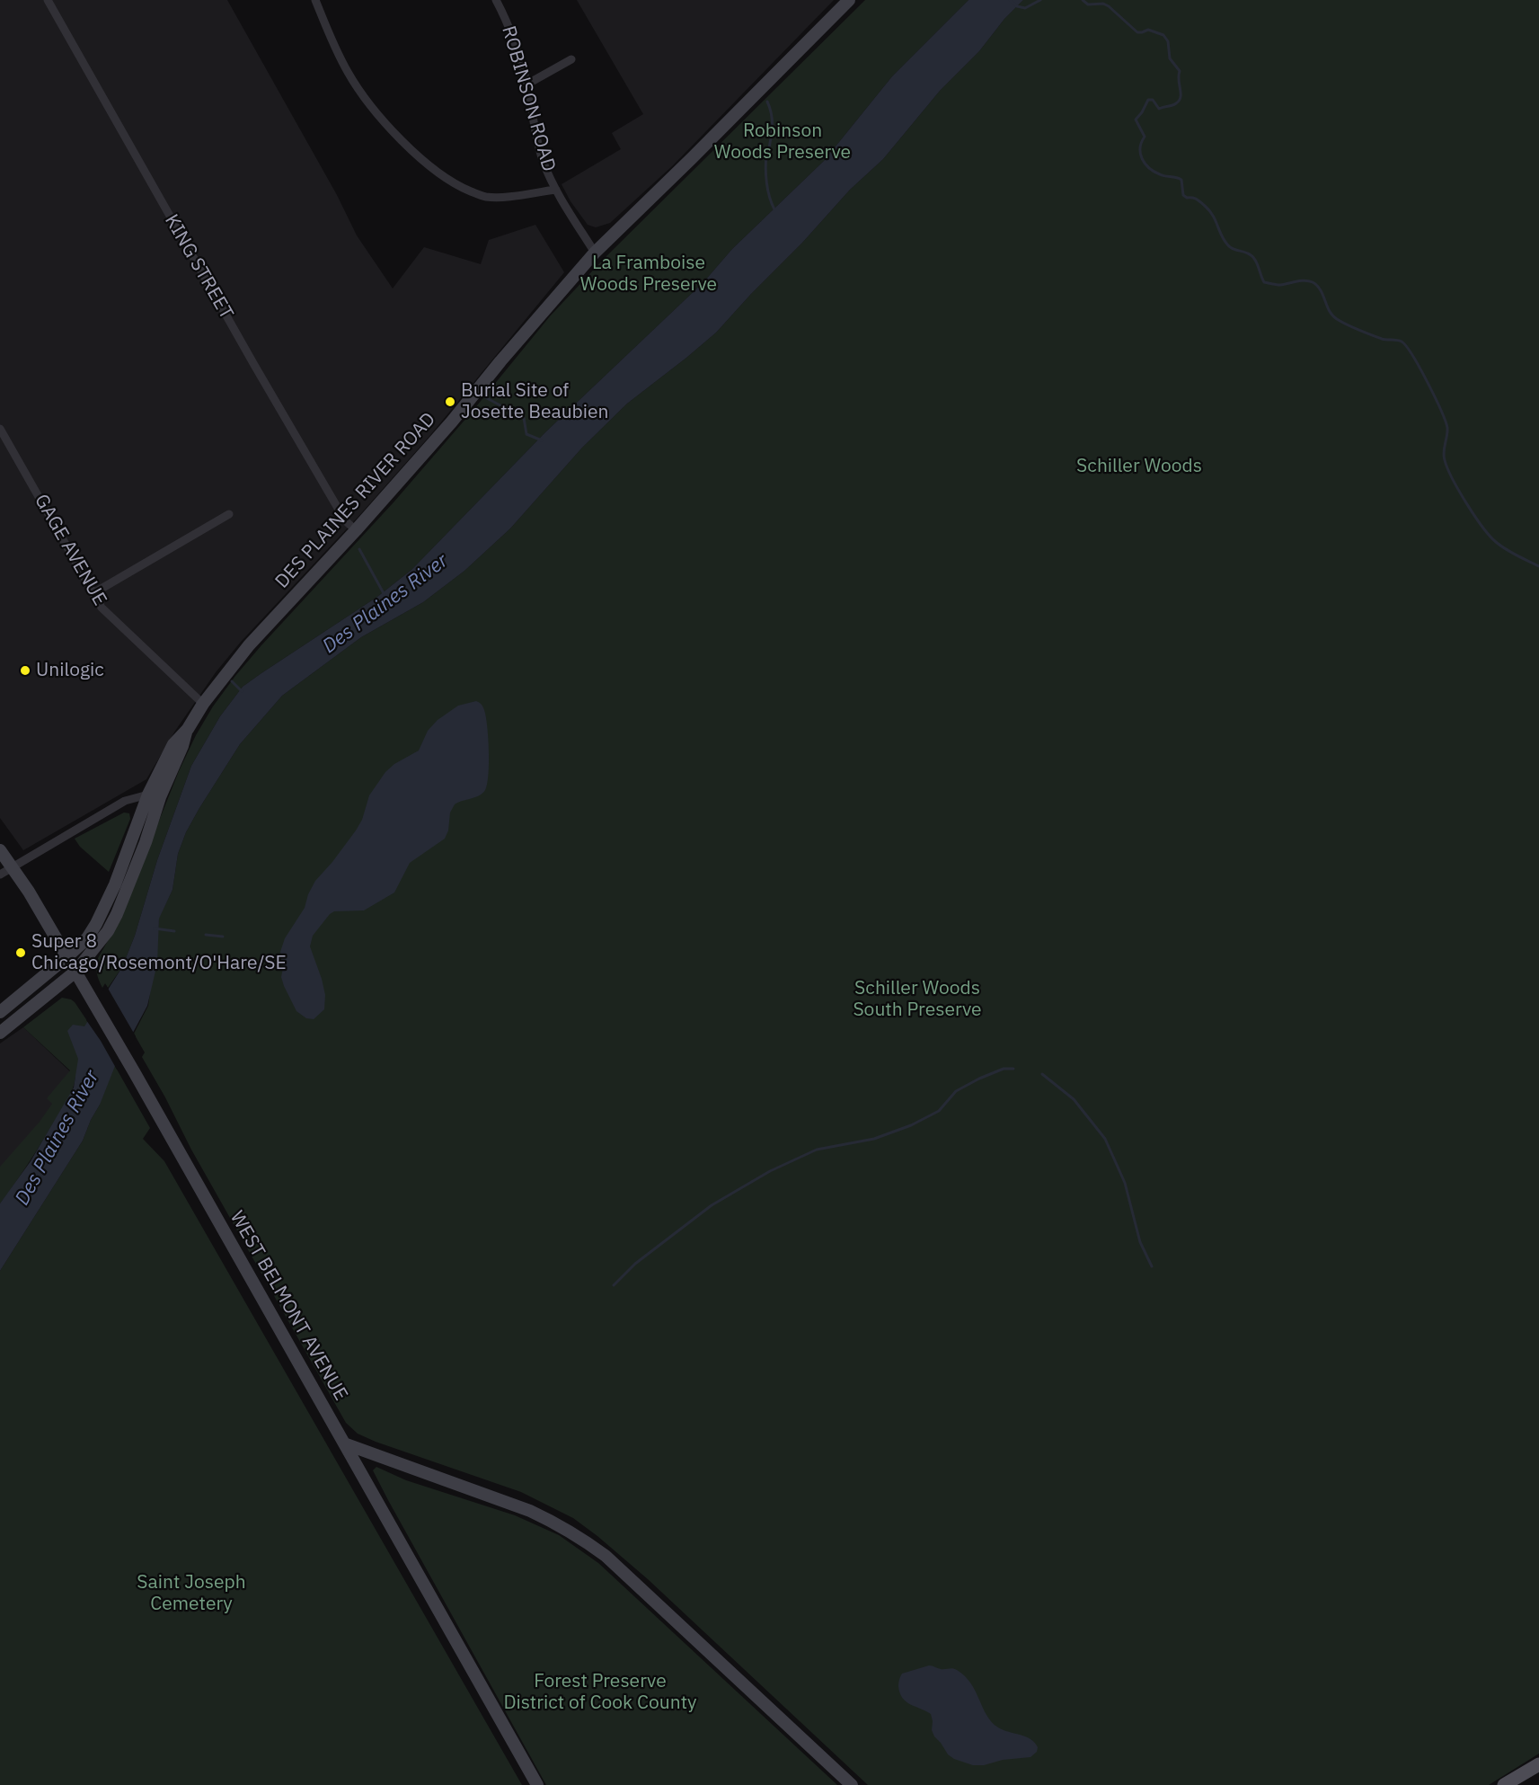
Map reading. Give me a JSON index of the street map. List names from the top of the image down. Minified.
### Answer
{"streets":{"main road":["DES PLAINES RIVER ROAD","WEST BELMONT AVENUE"],"street":["ROBINSON ROAD","KING STREET","GAGE AVENUE"]},"crossings":[["ROBINSON ROAD","DES PLAINES RIVER ROAD"],["KING STREET","DES PLAINES RIVER ROAD"],["DES PLAINES RIVER ROAD","GAGE AVENUE"],["DES PLAINES RIVER ROAD","WEST BELMONT AVENUE"]],"water":["Des Plaines River"],"parks":["Robinson Woods Preserve","La Framboise Woods Preserve","Schiller Woods","Schiller Woods South Preserve","Saint Joseph Cemetery","Forest Preserve District of Cook County"],"places":["Burial Site of Josette Beaubien","Unilogic","Super 8 Chicago/Rosemont/O'Hare/SE"]}
